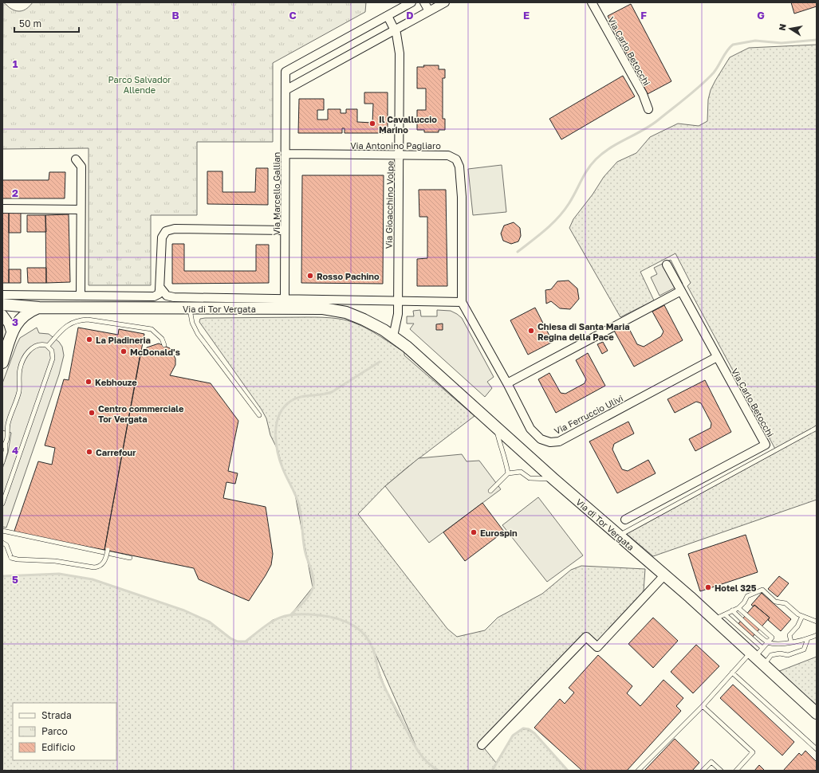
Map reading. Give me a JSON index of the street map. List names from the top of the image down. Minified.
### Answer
{"streets":{"main road":["Via di Tor Vergata"],"street":["Via Carlo Betocchi","Via Antonino Pagliaro","Via Marcello Gallian","Via Gioacchino Volpe","Via Ferruccio Ulivi"]},"crossings":[["Via Carlo Betocchi","Via Ferruccio Ulivi"],["Via Antonino Pagliaro","Via Marcello Gallian"],["Via Antonino Pagliaro","Via Gioacchino Volpe"],["Via Antonino Pagliaro","Via di Tor Vergata"],["Via Antonino Pagliaro","Via Ferruccio Ulivi"],["Via Marcello Gallian","Via Gioacchino Volpe"],["Via Marcello Gallian","Via di Tor Vergata"],["Via Gioacchino Volpe","Via di Tor Vergata"],["Via di Tor Vergata","Via Ferruccio Ulivi"]],"parks":["Parco Salvador Allende"],"places":["Il Cavalluccio Marino","Rosso Pachino","Chiesa di Santa Maria Regina della Pace","La Piadineria","McDonald's","Kebhouze","Centro commerciale Tor Vergata","Carrefour","Eurospin","Hotel 325"],"legend":["Strada","Parco","Edificio"],"scale_bar":"50 m","north":"left","grid":{"columns":["B","C","D","E","F","G"],"rows":["1","2","3","4","5"]}}
